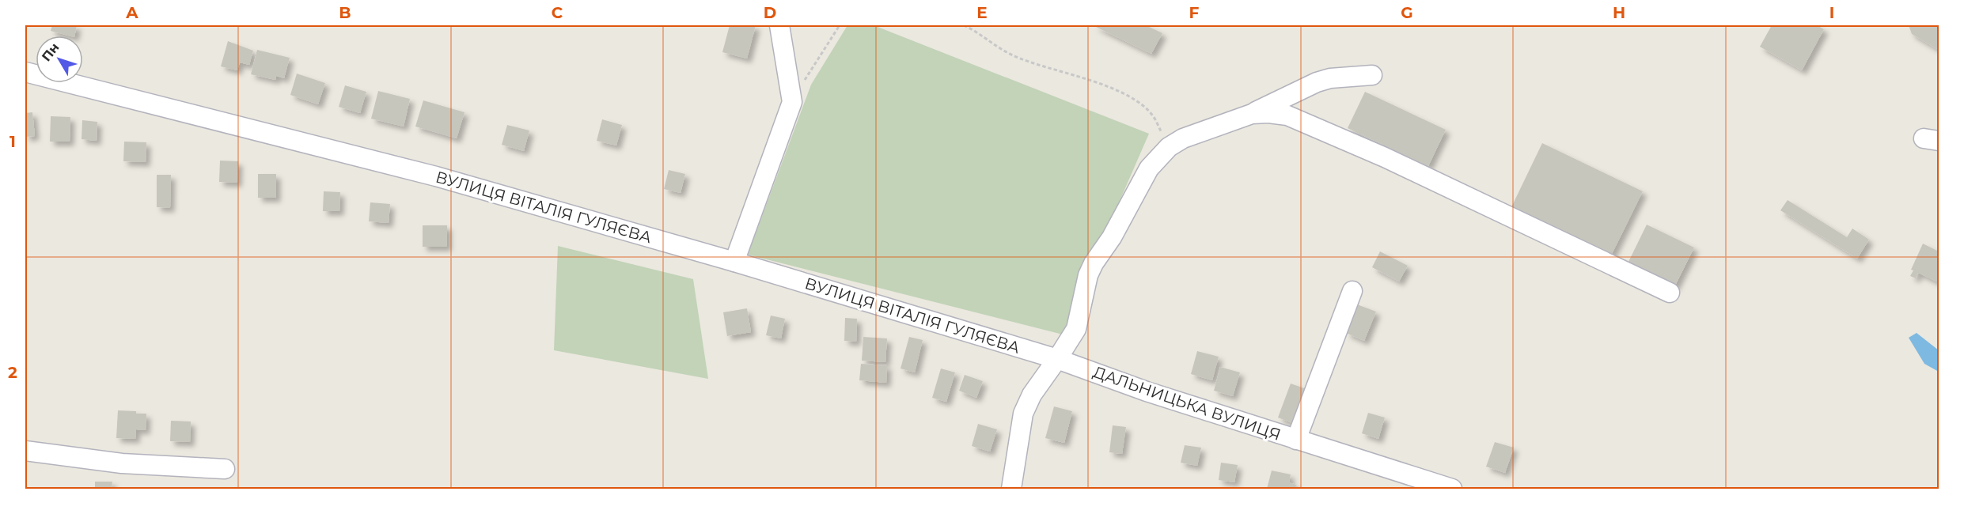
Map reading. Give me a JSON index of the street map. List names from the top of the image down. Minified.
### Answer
{"streets":{"street":["ВУЛИЦЯ ВІТАЛІЯ ГУЛЯЄВА","ДАЛЬНИЦЬКА ВУЛИЦЯ"]},"crossings":[["ВУЛИЦЯ ВІТАЛІЯ ГУЛЯЄВА","ДАЛЬНИЦЬКА ВУЛИЦЯ"]],"north":"top left","grid":{"columns":["A","B","C","D","E","F","G","H","I"],"rows":["1","2"]}}
